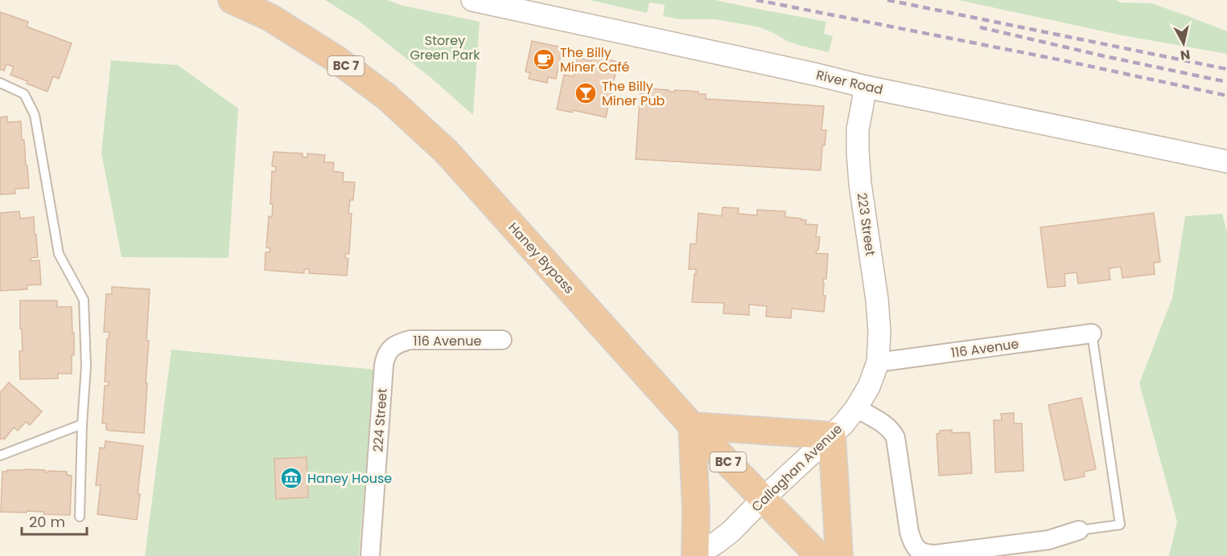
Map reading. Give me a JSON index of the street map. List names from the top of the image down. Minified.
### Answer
{"streets":{"highway":["BC 7","Haney Bypass"],"street":["River Road","223 Street","116 Avenue","224 Street","Callaghan Avenue"]},"crossings":[["River Road","223 Street"],["223 Street","116 Avenue"],["223 Street","Callaghan Avenue"],["Haney Bypass","Callaghan Avenue"],["116 Avenue","224 Street"],["116 Avenue","Callaghan Avenue"]],"parks":["Storey Green Park"],"places":{"cafe":["The Billy Miner Café"],"bar":["The Billy Miner Pub"],"museum":["Haney House"]},"scale_bar":"20 m","north":"bottom"}
